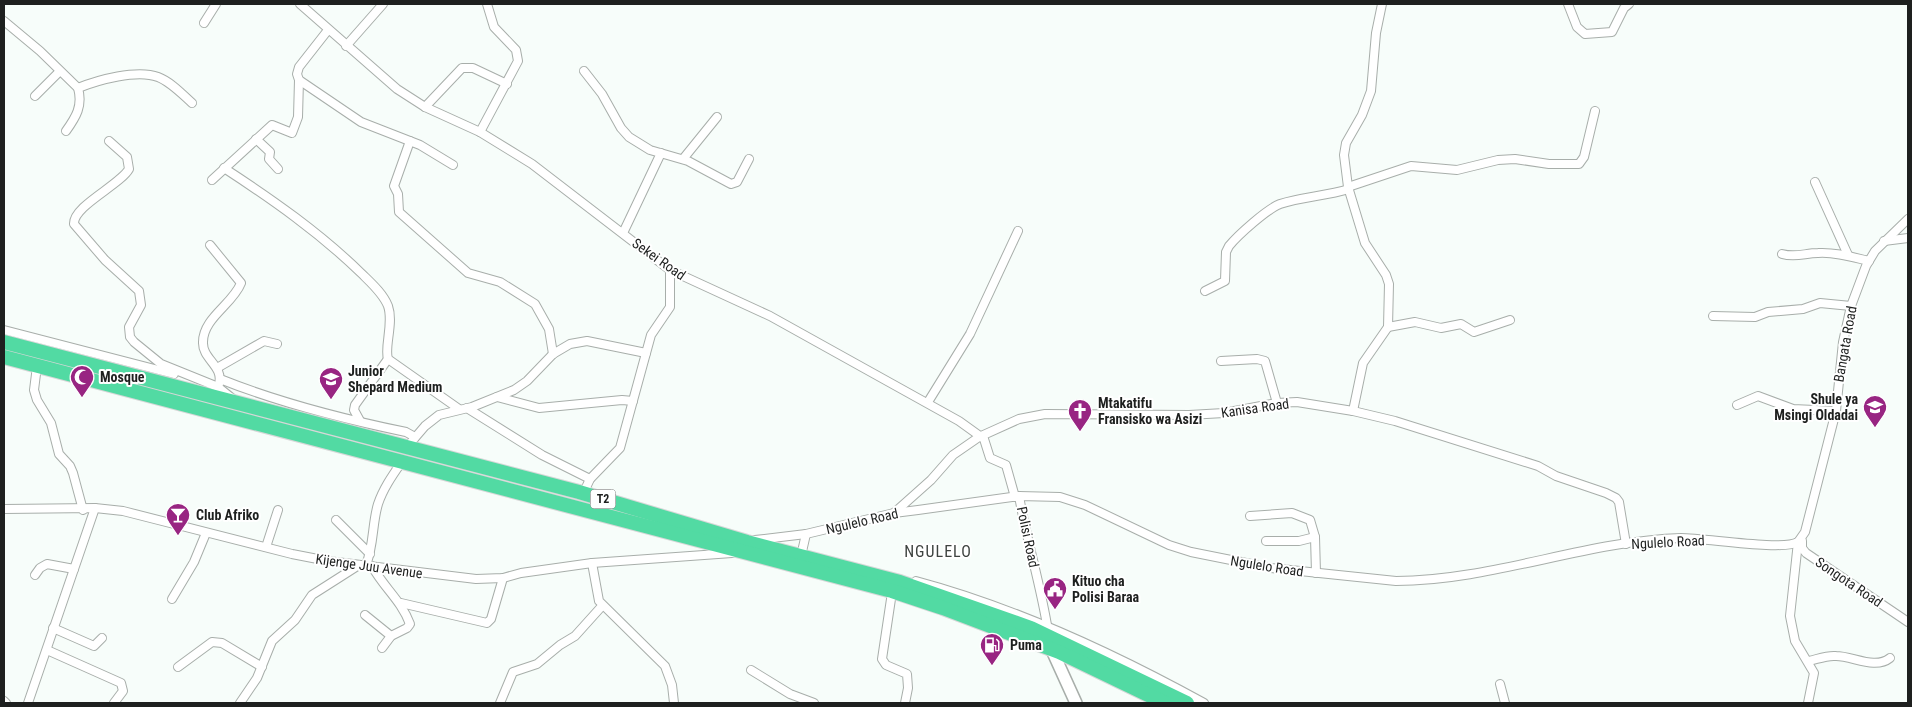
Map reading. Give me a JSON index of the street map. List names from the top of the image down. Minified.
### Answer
{"streets":{"highway":["T2"],"street":["Sekei Road","Bangata Road","Kanisa Road","Ngulelo Road","Polisi Road","Kijenge Juu Avenue","Songota Road"]},"crossings":[["Sekei Road","Kanisa Road"],["Sekei Road","Ngulelo Road"],["Sekei Road","Polisi Road"],["Bangata Road","Ngulelo Road"],["Bangata Road","Songota Road"],["Kanisa Road","Ngulelo Road"],["T2","Ngulelo Road"],["T2","Polisi Road"],["T2","Kijenge Juu Avenue"],["Ngulelo Road","Polisi Road"],["Ngulelo Road","Kijenge Juu Avenue"],["Ngulelo Road","Songota Road"]],"districts":["NGULELO"],"places":{"mosque":["Mosque"],"school or university":["Junior Shepard Medium","Shule ya Msingi Oldadai"],"church":["Mtakatifu Fransisko wa Asizi"],"bar":["Club Afriko"],"public building":["Kituo cha Polisi Baraa"],"fuel station":["Puma"]}}
